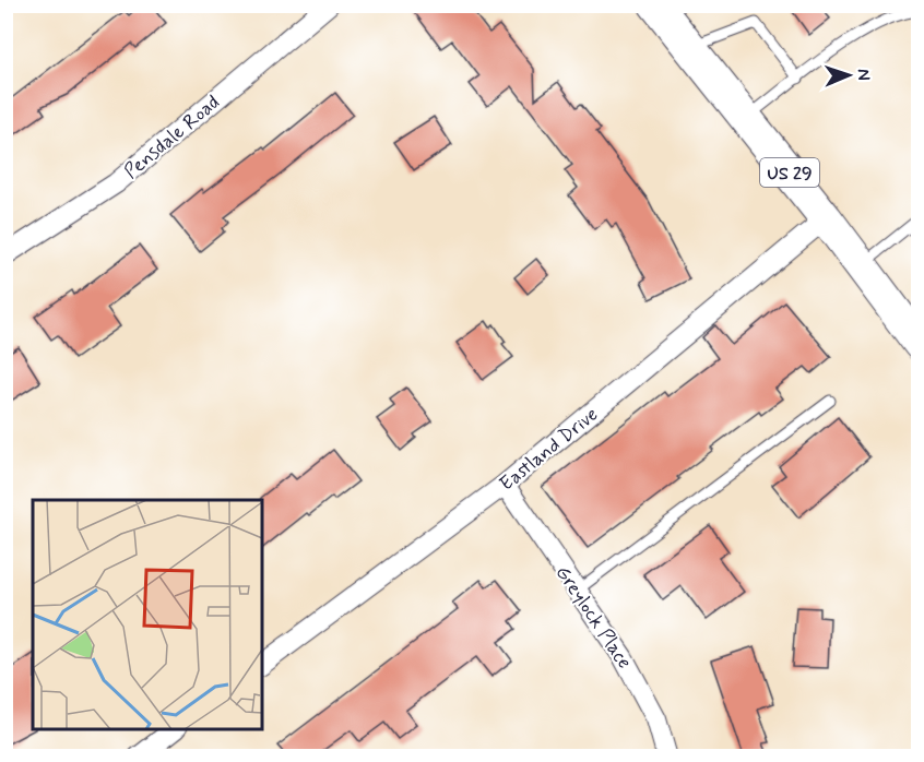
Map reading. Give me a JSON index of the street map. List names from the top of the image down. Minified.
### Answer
{"streets":{"highway":["US 29"],"street":["Pensdale Road","Eastland Drive","Greylock Place"]},"crossings":[["US 29","Eastland Drive"],["Eastland Drive","Greylock Place"]],"north":"right"}
